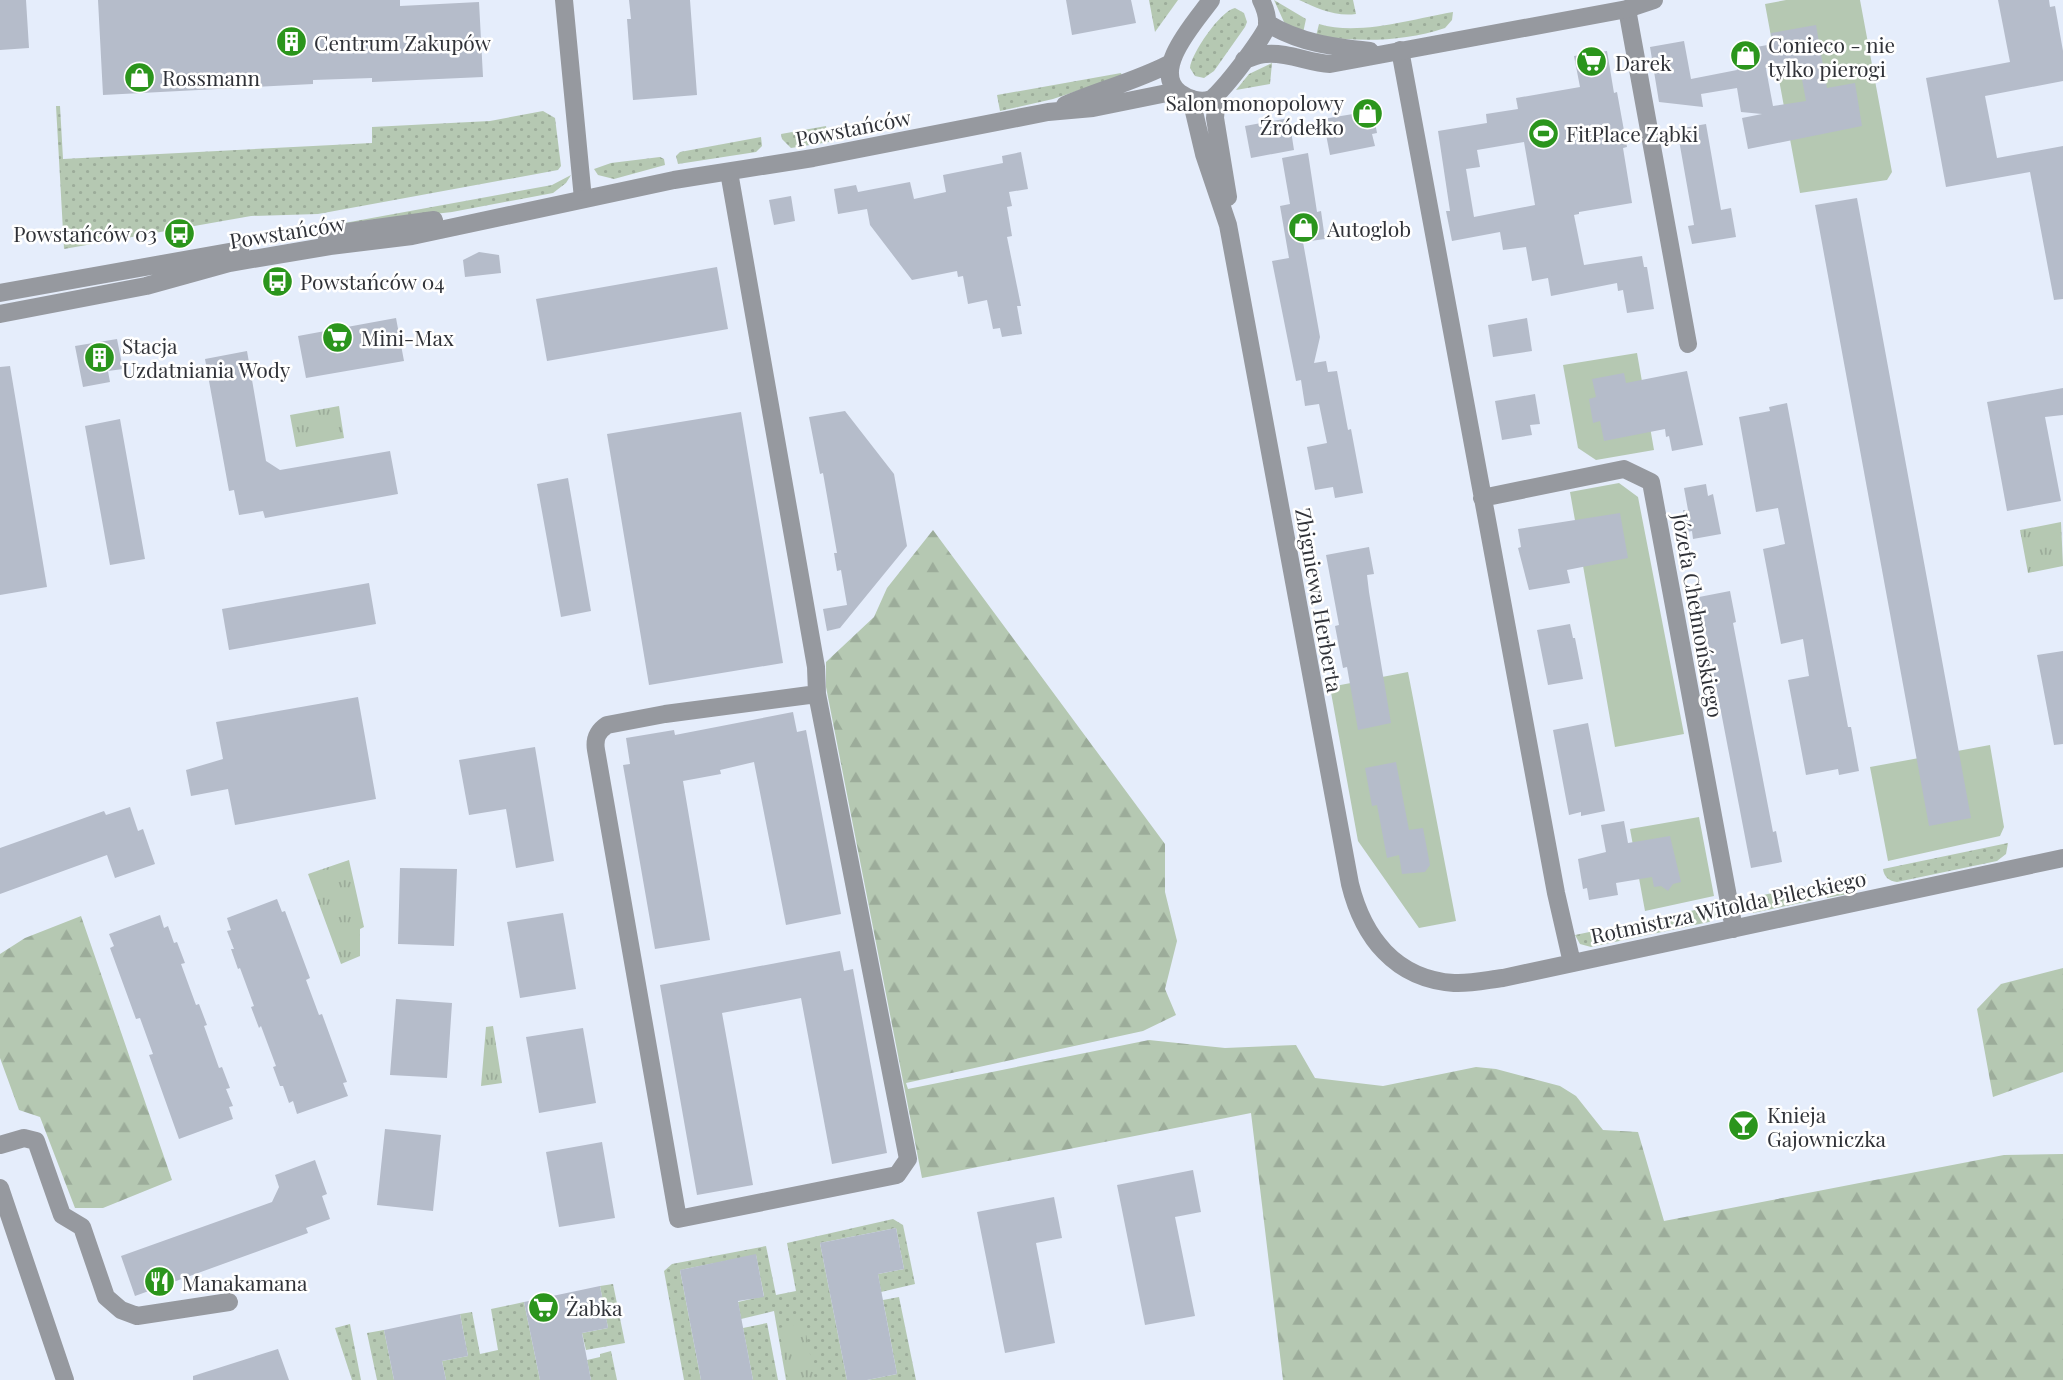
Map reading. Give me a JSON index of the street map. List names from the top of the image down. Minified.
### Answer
{"streets":{"street":["Powstańców","Zbigniewa Herberta","Józefa Chełmońskiego","Rotmistrza Witolda Pileckiego"]},"crossings":[["Powstańców","Zbigniewa Herberta"],["Zbigniewa Herberta","Rotmistrza Witolda Pileckiego"],["Józefa Chełmońskiego","Rotmistrza Witolda Pileckiego"]],"places":{"building":["Centrum Zakupów","Stacja Uzdatniania Wody"],"shop":["Conieco - nie tylko pierogi","Rossmann","Salon monopolowy Źródełko","Autoglob"],"supermarket":["Darek","Mini-Max","Żabka"],"sports":["FitPlace Ząbki"],"bus stop":["Powstańców 03","Powstańców 04"],"bar":["Knieja Gajowniczka"],"restaurant":["Manakamana"]}}
